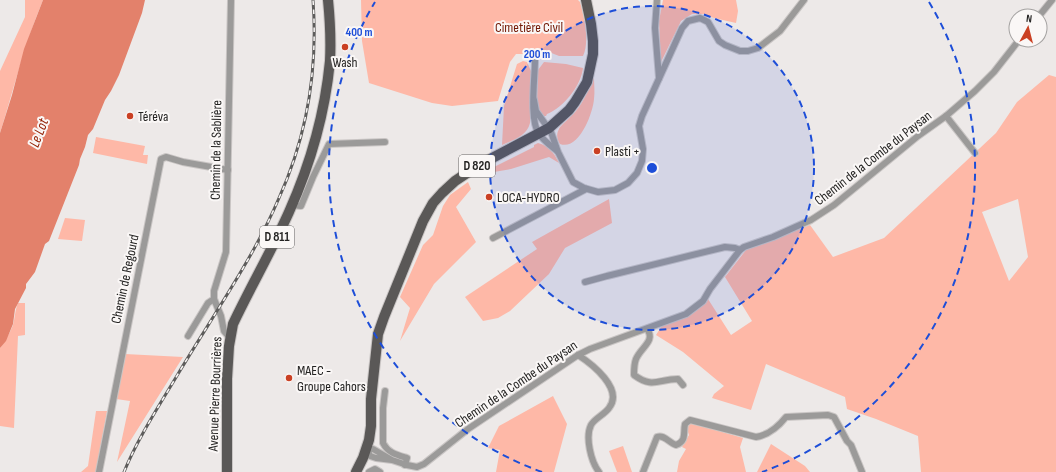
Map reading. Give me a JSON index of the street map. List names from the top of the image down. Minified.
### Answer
{"streets":{"main road":["D 820","D 811","Avenue Pierre Bourrières"],"street":["Chemin de la Sablière","Chemin de la Combe du Paysan","Chemin de Regourd"]},"crossings":[["Chemin de la Sablière","Chemin de Regourd"],["Chemin de la Combe du Paysan","D 820"]],"water":["Le Lot"],"parks":["Cimetière Civil"],"places":["Wash","Téréva","Plasti +","LOCA-HYDRO","MAEC - Groupe Cahors"],"north":"top","rings":["400 m","200 m"]}
